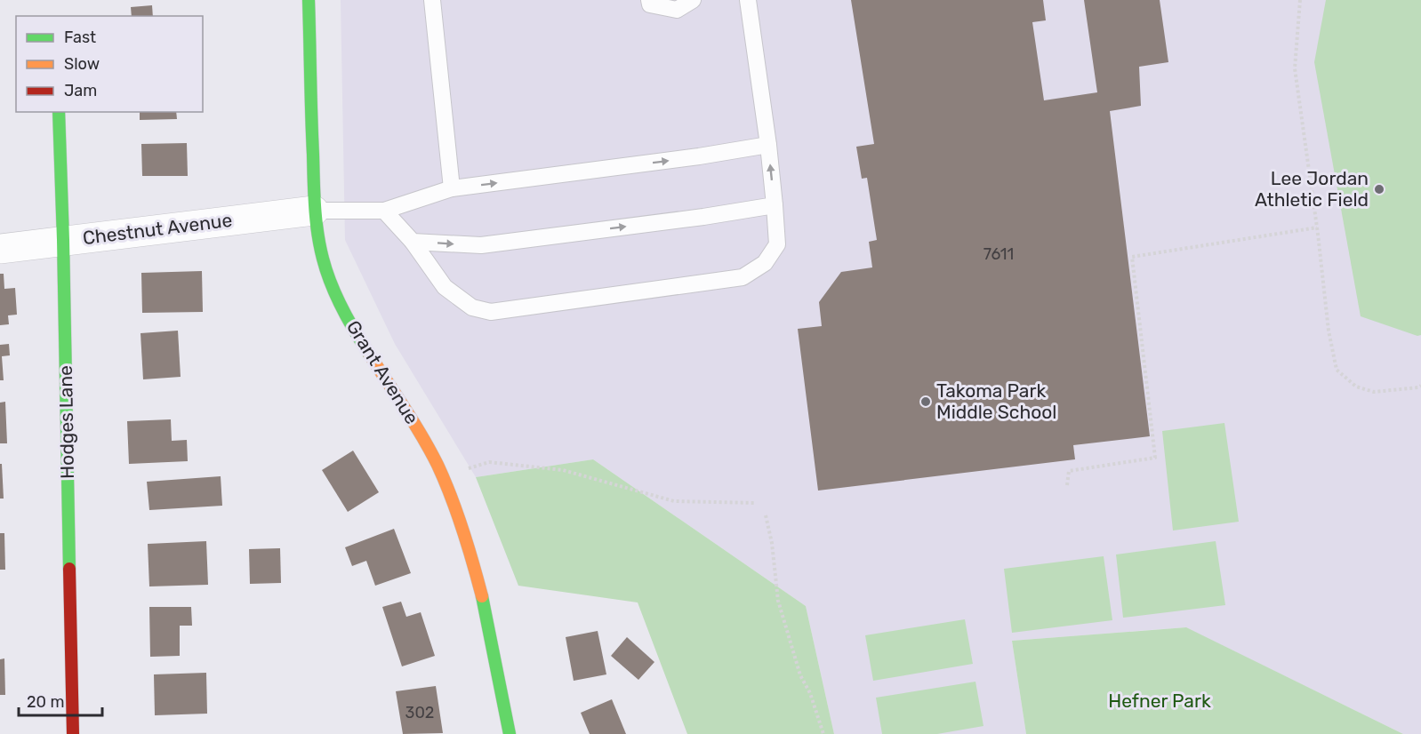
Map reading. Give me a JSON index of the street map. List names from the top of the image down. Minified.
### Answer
{"streets":{"street":["Chestnut Avenue","Grant Avenue","Hodges Lane"]},"crossings":[["Chestnut Avenue","Grant Avenue"],["Chestnut Avenue","Hodges Lane"]],"parks":["Hefner Park"],"places":["Lee Jordan Athletic Field","Takoma Park Middle School"],"house_numbers":["7611","302"],"legend":["Fast","Slow","Jam"],"scale_bar":"20 m"}
